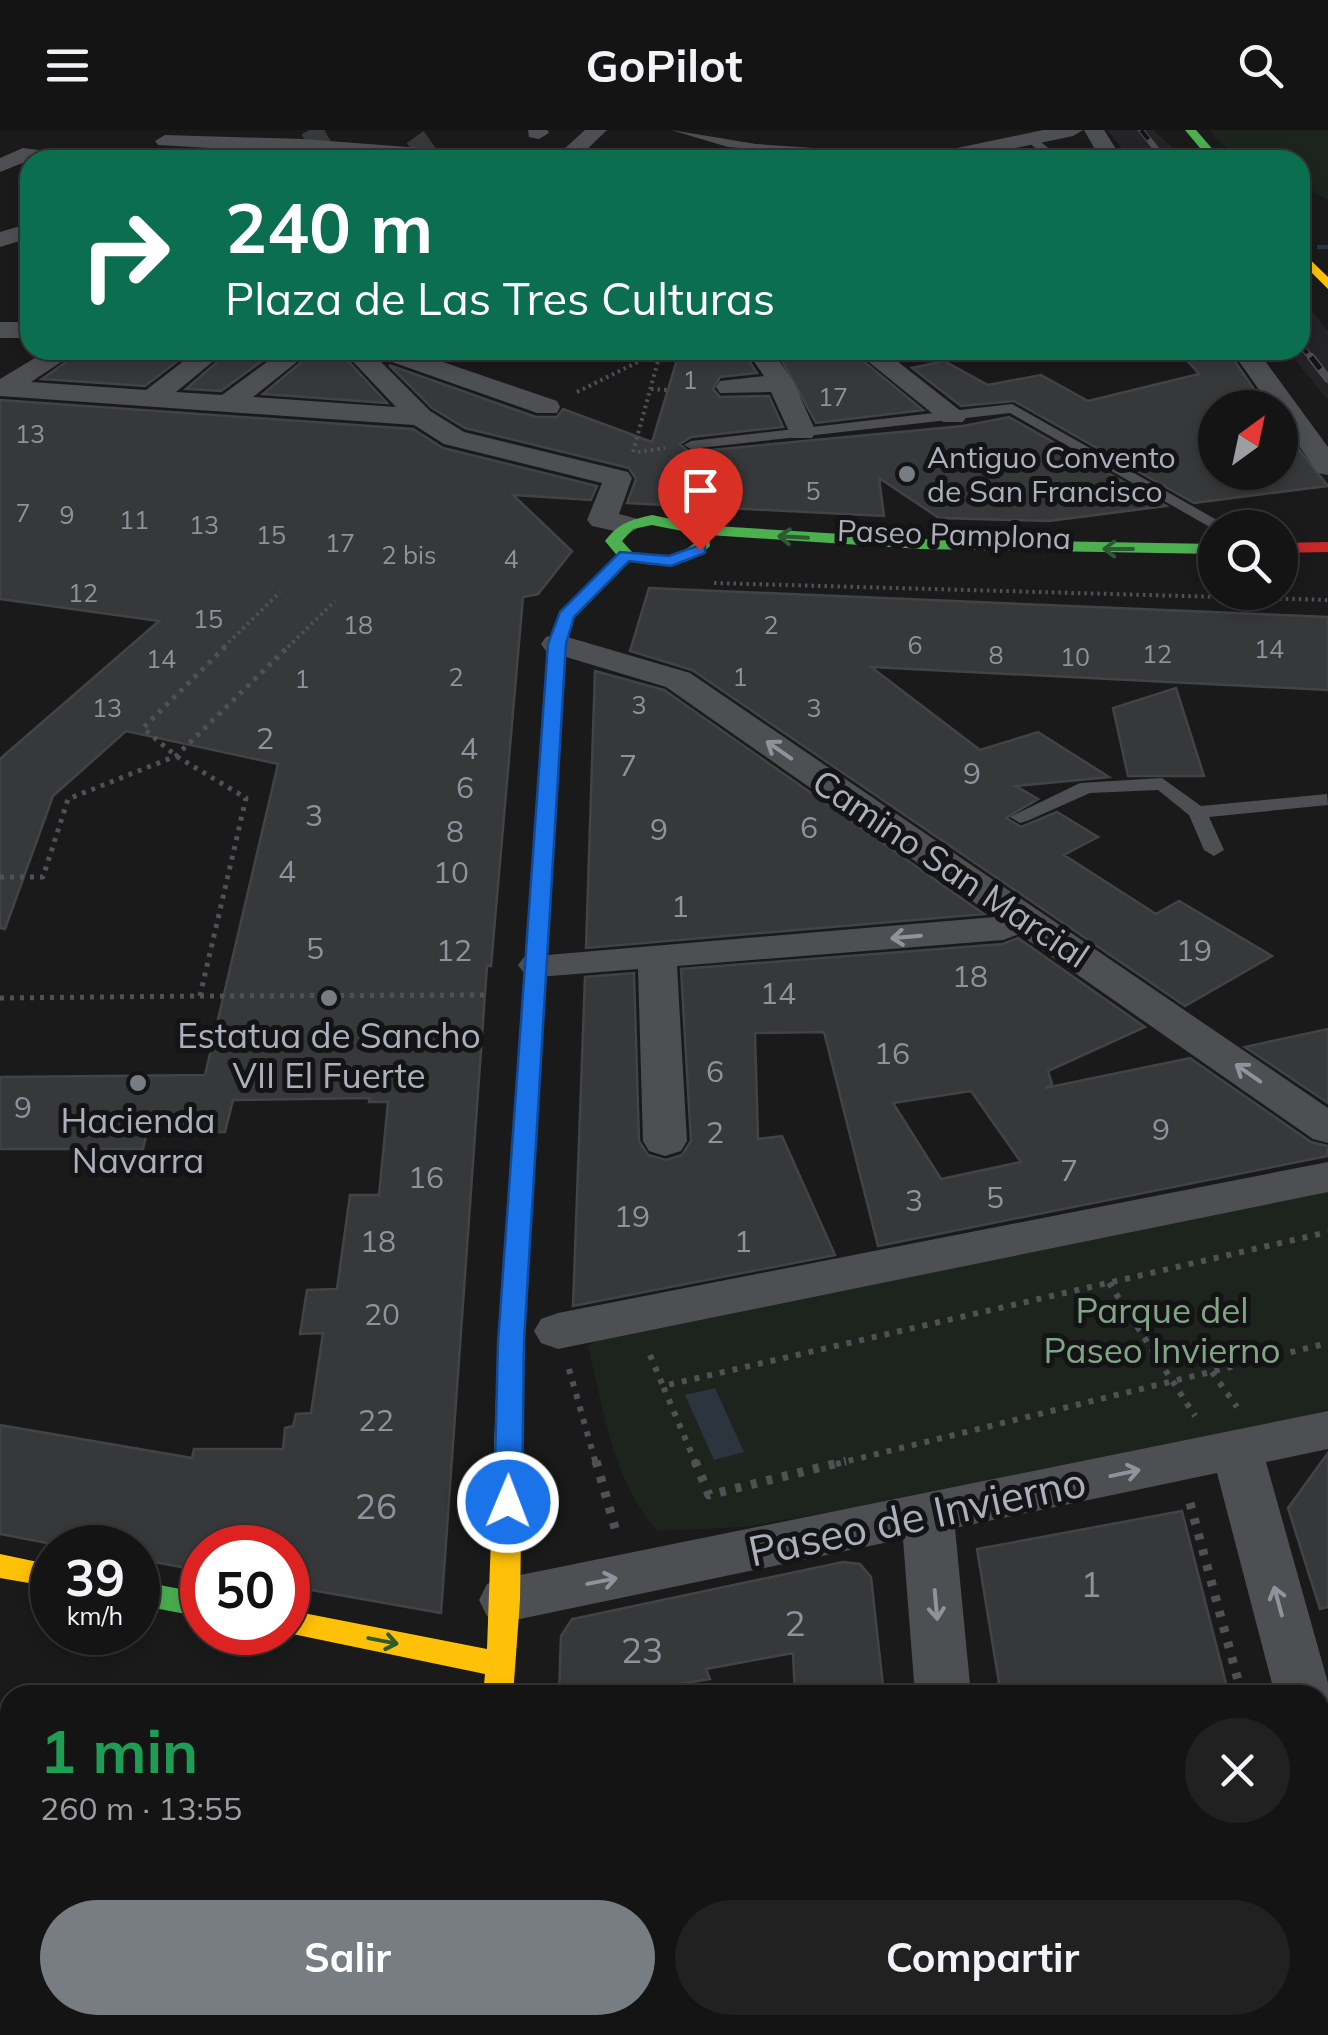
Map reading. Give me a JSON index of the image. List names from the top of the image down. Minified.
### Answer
{"streets":{"main road":["Paseo Pamplona"],"street":["Camino San Marcial","Paseo de Invierno"]},"one_way":["Camino San Marcial"],"parks":["Parque del Paseo Invierno"],"places":["Antiguo Convento de San Francisco","Estatua de Sancho VII El Fuerte","Hacienda Navarra"],"house_numbers":["1","17","13","5","7","9","11","13","15","17","2 bis","4","12","15","18","2","6","14","12","8","10","14","2","1","1","3","13","3","2","4","7","9","6","3","6","9","8","4","10","1","5","12","19","18","14","16","6","9","9","2","7","16","5","3","19","18","1","20","22","26","1","2","23"],"north":"top right","page":{"header":"GoPilot","turn":["240 m","Plaza de Las Tres Culturas"],"speed":"39 km/h","limit":"50","heading":["1 min","260 m · 13:55"],"buttons":["Salir","Compartir"]}}
